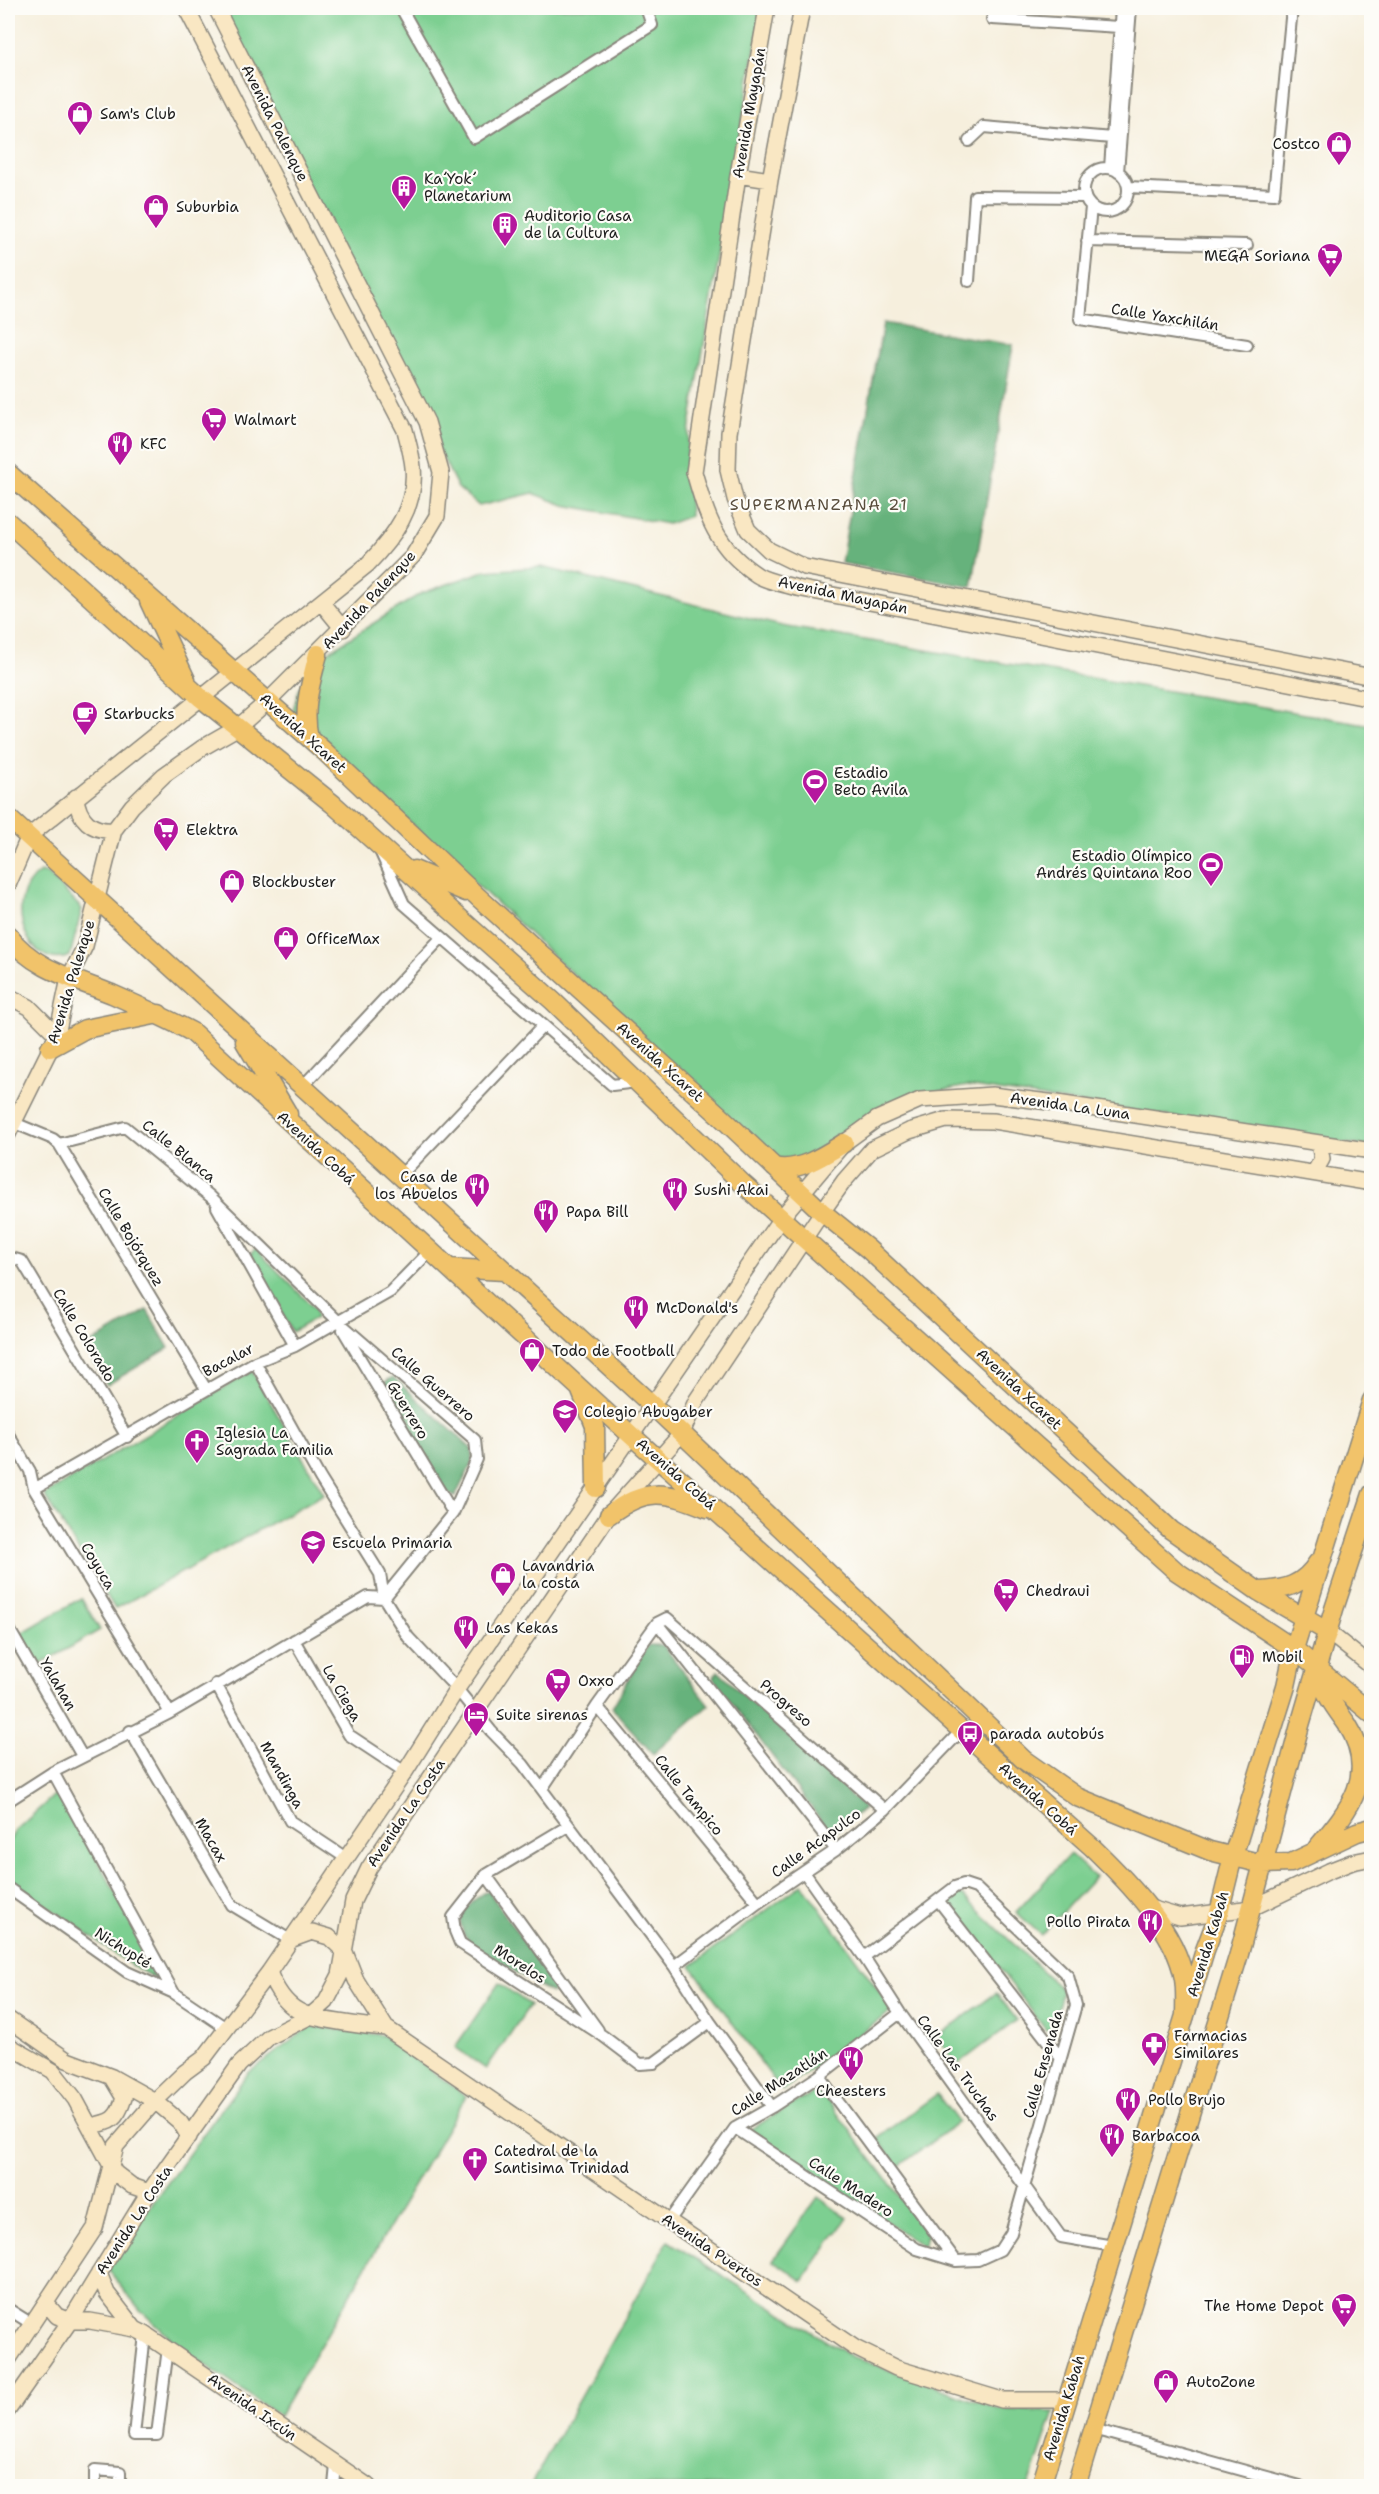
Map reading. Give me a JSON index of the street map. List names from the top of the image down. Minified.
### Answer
{"streets":{"main road":["Avenida Xcaret","Avenida Cobá","Avenida Kabah"],"street":["Avenida Mayapán","Avenida Palenque","Calle Yaxchilán","Avenida La Luna","Calle Blanca","Calle Bojórquez","Calle Colorado","Bacalar","Calle Guerrero","Guerrero","Coyuca","Yalahan","La Ciega","Progreso","Mandinga","Calle Tampico","Avenida La Costa","Macax","Calle Acapulco","Nichupté","Morelos","Calle Ensenada","Calle Las Truchas","Calle Mazatlán","Calle Madero","Avenida Puertos","Avenida Ixcún"]},"crossings":[["Avenida Palenque","Avenida Xcaret"],["Avenida Palenque","Avenida Cobá"],["Avenida Xcaret","Avenida La Luna"],["Avenida Xcaret","Avenida La Costa"],["Avenida Xcaret","Avenida Kabah"],["Avenida La Luna","Avenida La Costa"],["Avenida Cobá","Bacalar"],["Avenida Cobá","Avenida La Costa"],["Avenida Cobá","Calle Acapulco"],["Avenida Cobá","Avenida Kabah"],["Calle Blanca","Calle Bojórquez"],["Calle Blanca","Bacalar"],["Calle Blanca","Calle Guerrero"],["Calle Blanca","Guerrero"],["Calle Bojórquez","Bacalar"],["Calle Colorado","Bacalar"],["Bacalar","Calle Guerrero"],["Bacalar","Guerrero"],["Bacalar","Coyuca"],["Calle Guerrero","Guerrero"],["La Ciega","Avenida La Costa"],["Progreso","Calle Acapulco"],["Mandinga","Avenida La Costa"],["Calle Tampico","Calle Acapulco"],["Avenida La Costa","Macax"],["Avenida La Costa","Nichupté"],["Avenida La Costa","Avenida Puertos"],["Avenida La Costa","Avenida Ixcún"],["Macax","Avenida Puertos"],["Calle Acapulco","Calle Las Truchas"],["Avenida Kabah","Calle Las Truchas"],["Avenida Kabah","Avenida Puertos"],["Calle Ensenada","Calle Las Truchas"],["Calle Ensenada","Calle Madero"],["Calle Las Truchas","Calle Mazatlán"],["Calle Mazatlán","Calle Madero"],["Calle Mazatlán","Avenida Puertos"]],"districts":["SUPERMANZANA 21"],"places":{"shop":["Sam's Club","Costco","Suburbia","Blockbuster","OfficeMax","Todo de Football","Lavandria la costa","AutoZone"],"building":["Ka´Yok´ Planetarium","Auditorio Casa de la Cultura"],"supermarket":["MEGA Soriana","Walmart","Elektra","Chedraui","Oxxo","The Home Depot"],"restaurant":["KFC","Casa de los Abuelos","Sushi Akai","Papa Bill","McDonald's","Las Kekas","Pollo Pirata","Cheesters","Pollo Brujo","Barbacoa"],"cafe":["Starbucks"],"sports":["Estadio Beto Avila","Estadio Olímpico Andrés Quintana Roo"],"school or university":["Colegio Abugaber","Escuela Primaria"],"church":["Iglesia La Sagrada Familia","Catedral de la Santisima Trinidad"],"fuel station":["Mobil"],"hotel":["Suite sirenas"],"bus stop":["parada autobús"],"pharmacy":["Farmacias Similares"]}}
